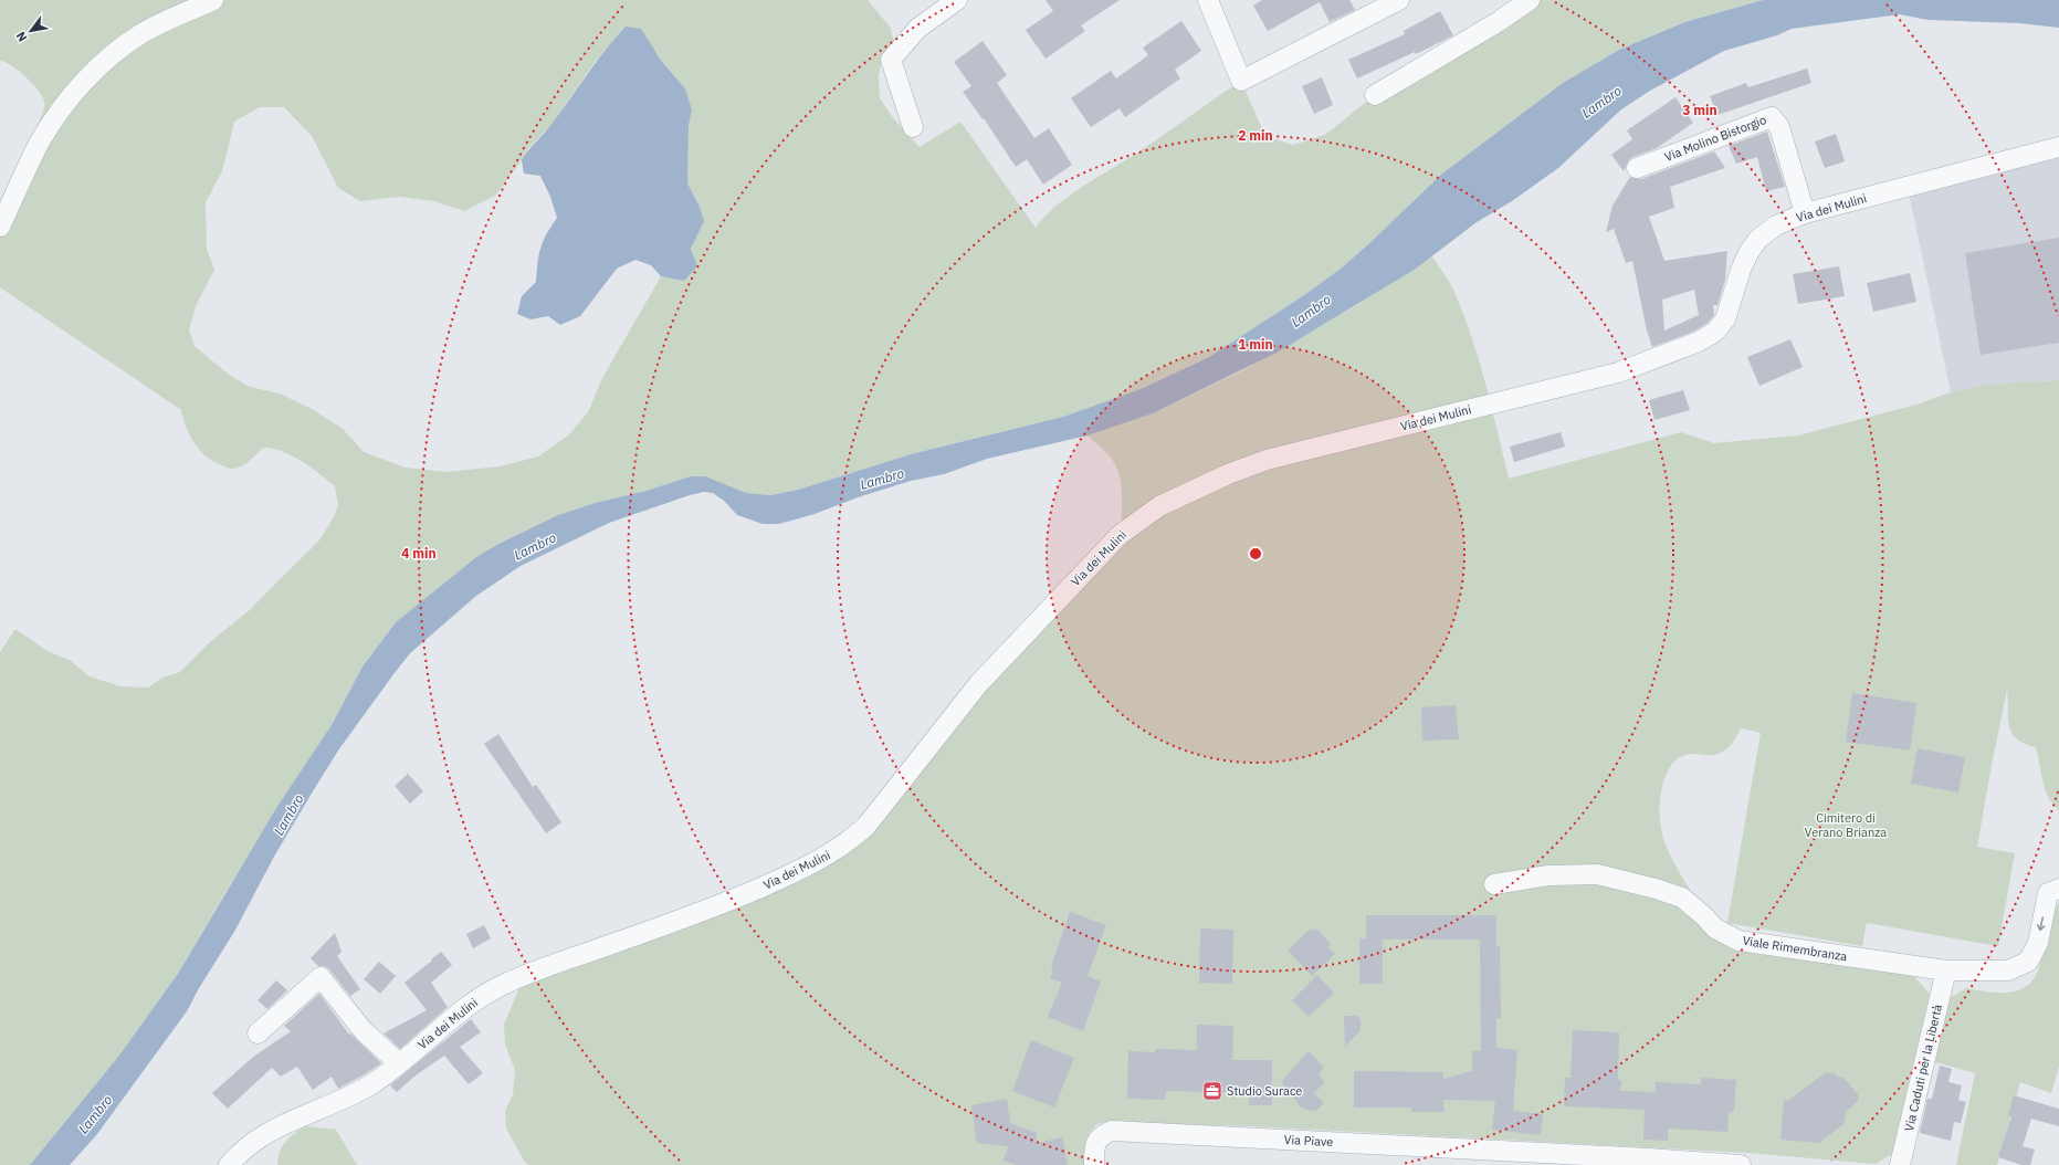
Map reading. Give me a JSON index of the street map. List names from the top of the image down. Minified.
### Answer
{"streets":{"street":["Via Molino Bistorgio","Via dei Mulini","Viale Rimembranza","Via Caduti per la Libertà","Via Piave"]},"crossings":[["Via Molino Bistorgio","Via dei Mulini"],["Viale Rimembranza","Via Caduti per la Libertà"]],"water":["Lambro"],"parks":["Cimitero di Verano Brianza"],"places":{"office":["Studio Surace"]},"north":"bottom left","rings":["3 min","2 min","1 min","4 min"]}
